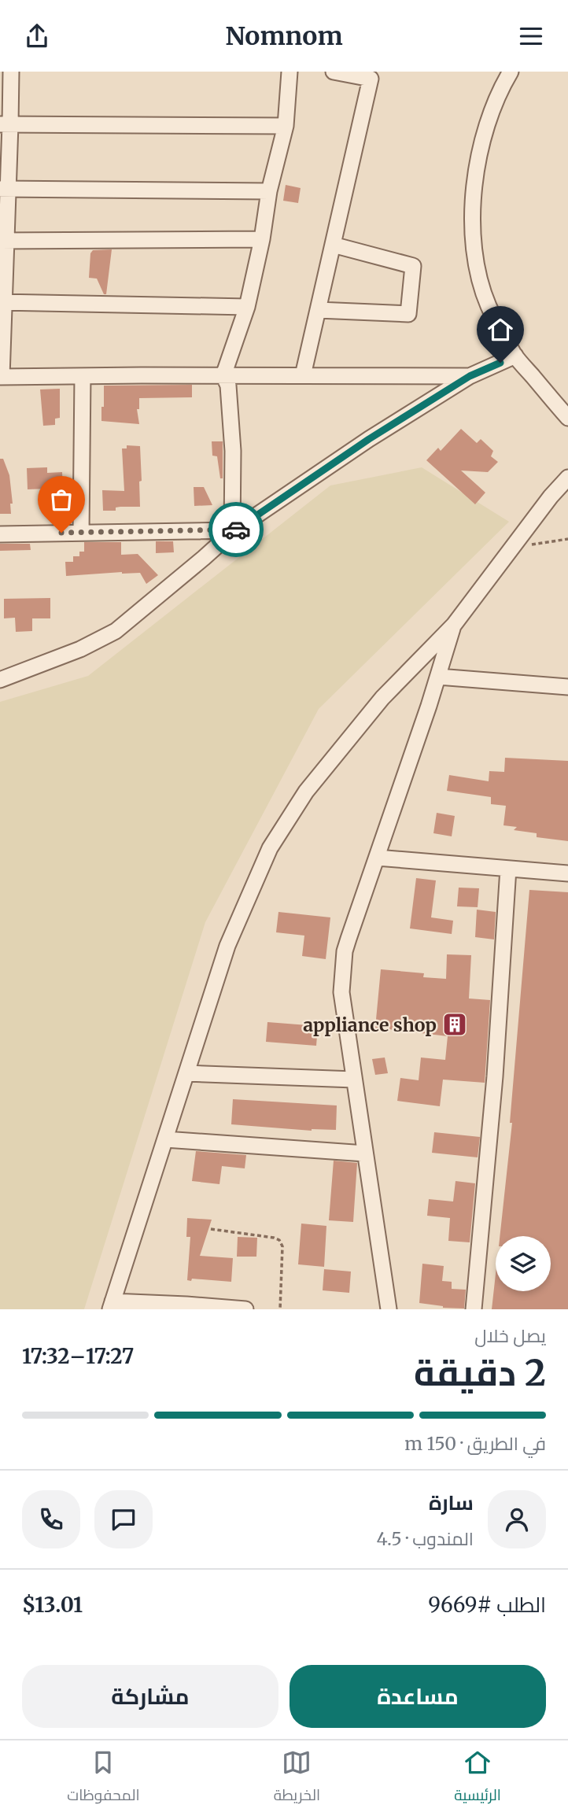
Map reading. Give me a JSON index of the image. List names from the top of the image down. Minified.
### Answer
{"places":{"building":["appliance shop"]},"page":{"header":"Nomnom","heading":["2 دقيقة","يصل خلال","17:27–17:32"],"panel":["سارة","المندوب · 4.5","الطلب #9669","$13.01"],"bar":"في الطريق · 150 m","buttons":["مساعدة","مشاركة"],"tabs":["الرئيسية","الخريطة","المحفوظات"]}}
